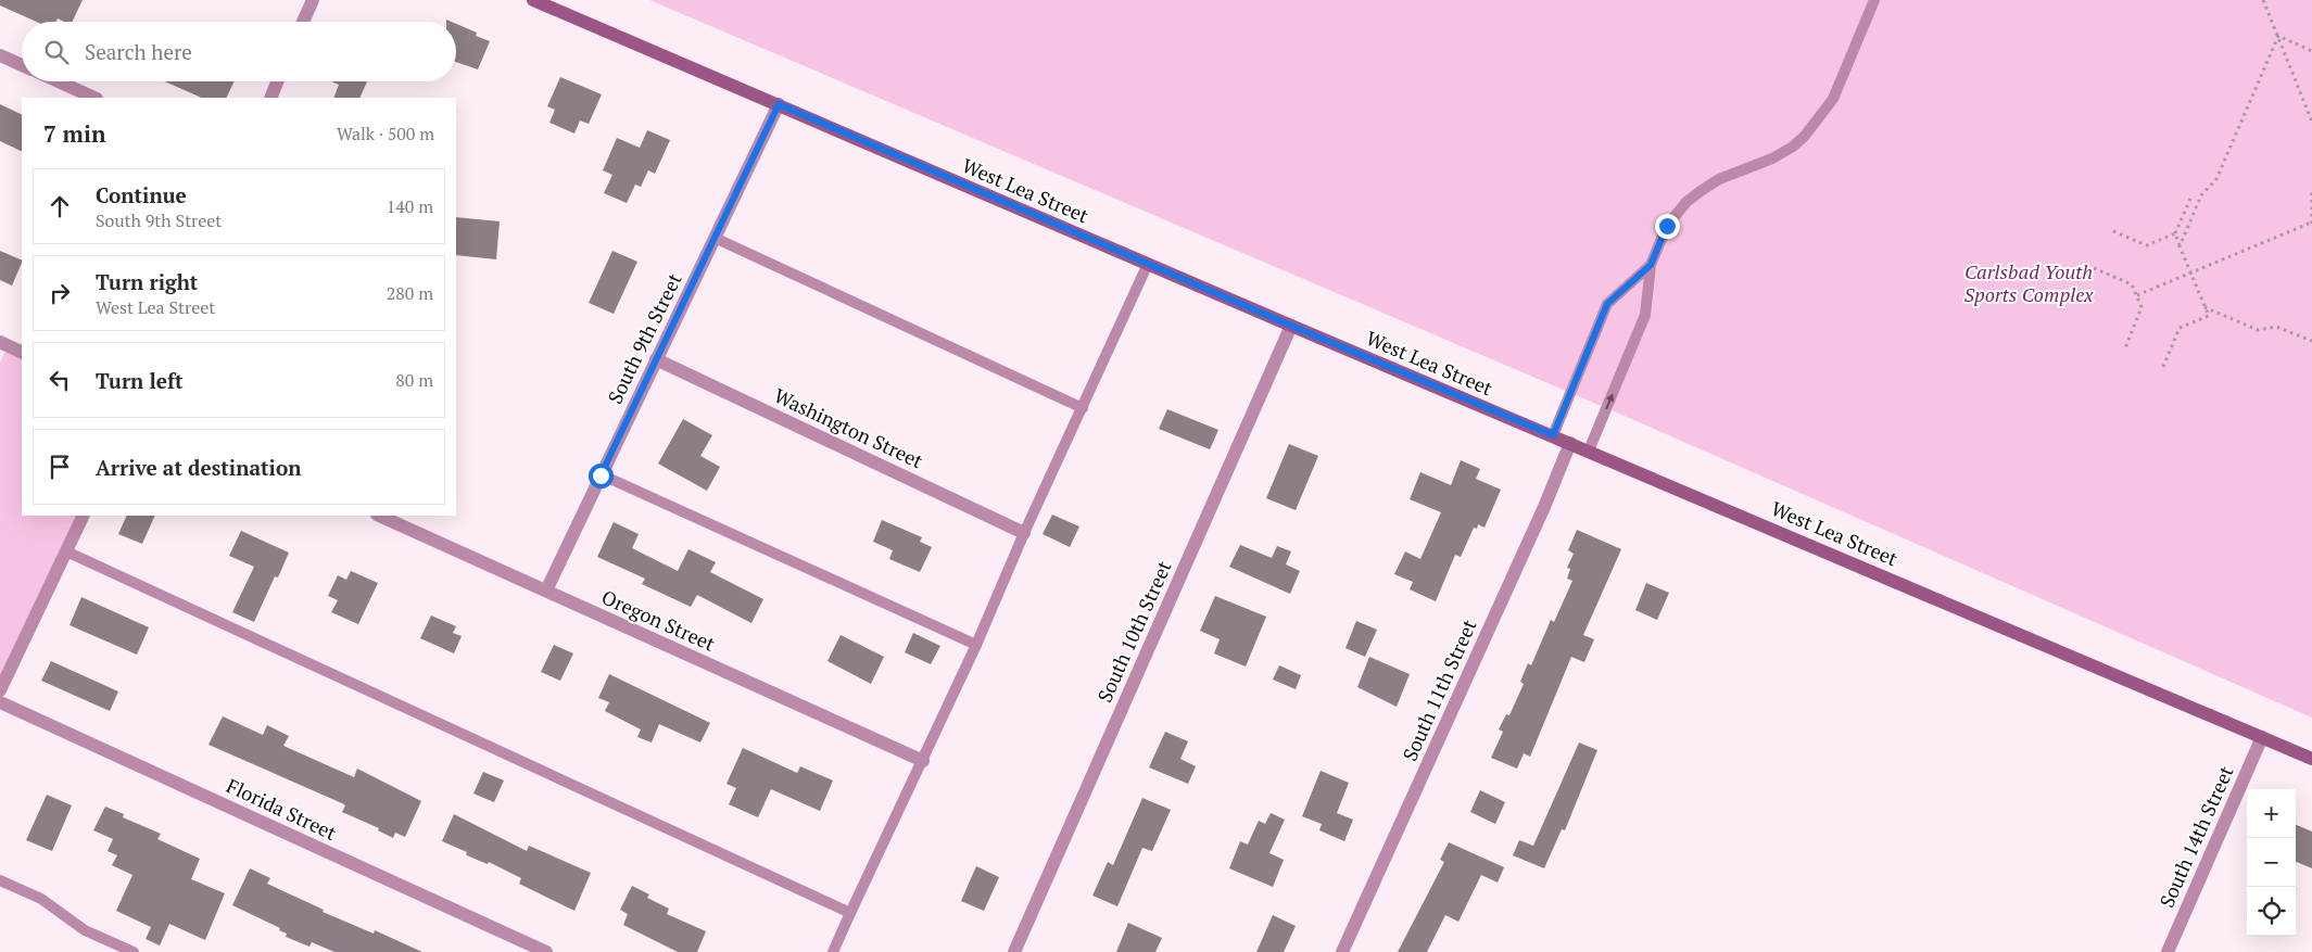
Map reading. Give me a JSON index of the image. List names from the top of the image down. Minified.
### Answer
{"streets":{"main road":["West Lea Street"],"street":["South 9th Street","Washington Street","Oregon Street","South 10th Street","South 11th Street","Florida Street","South 14th Street"]},"crossings":[["West Lea Street","South 9th Street"],["West Lea Street","South 10th Street"],["West Lea Street","South 11th Street"],["West Lea Street","South 14th Street"],["South 9th Street","Washington Street"],["South 9th Street","Oregon Street"]],"parks":["Carlsbad Youth Sports Complex"],"page":{"search":"Search here","heading":["7 min","Walk · 500 m"],"list":[["Continue","South 9th Street","140 m"],["Turn right","West Lea Street","280 m"],["Turn left","80 m"],"Arrive at destination"],"map_buttons":["+","−"]}}
